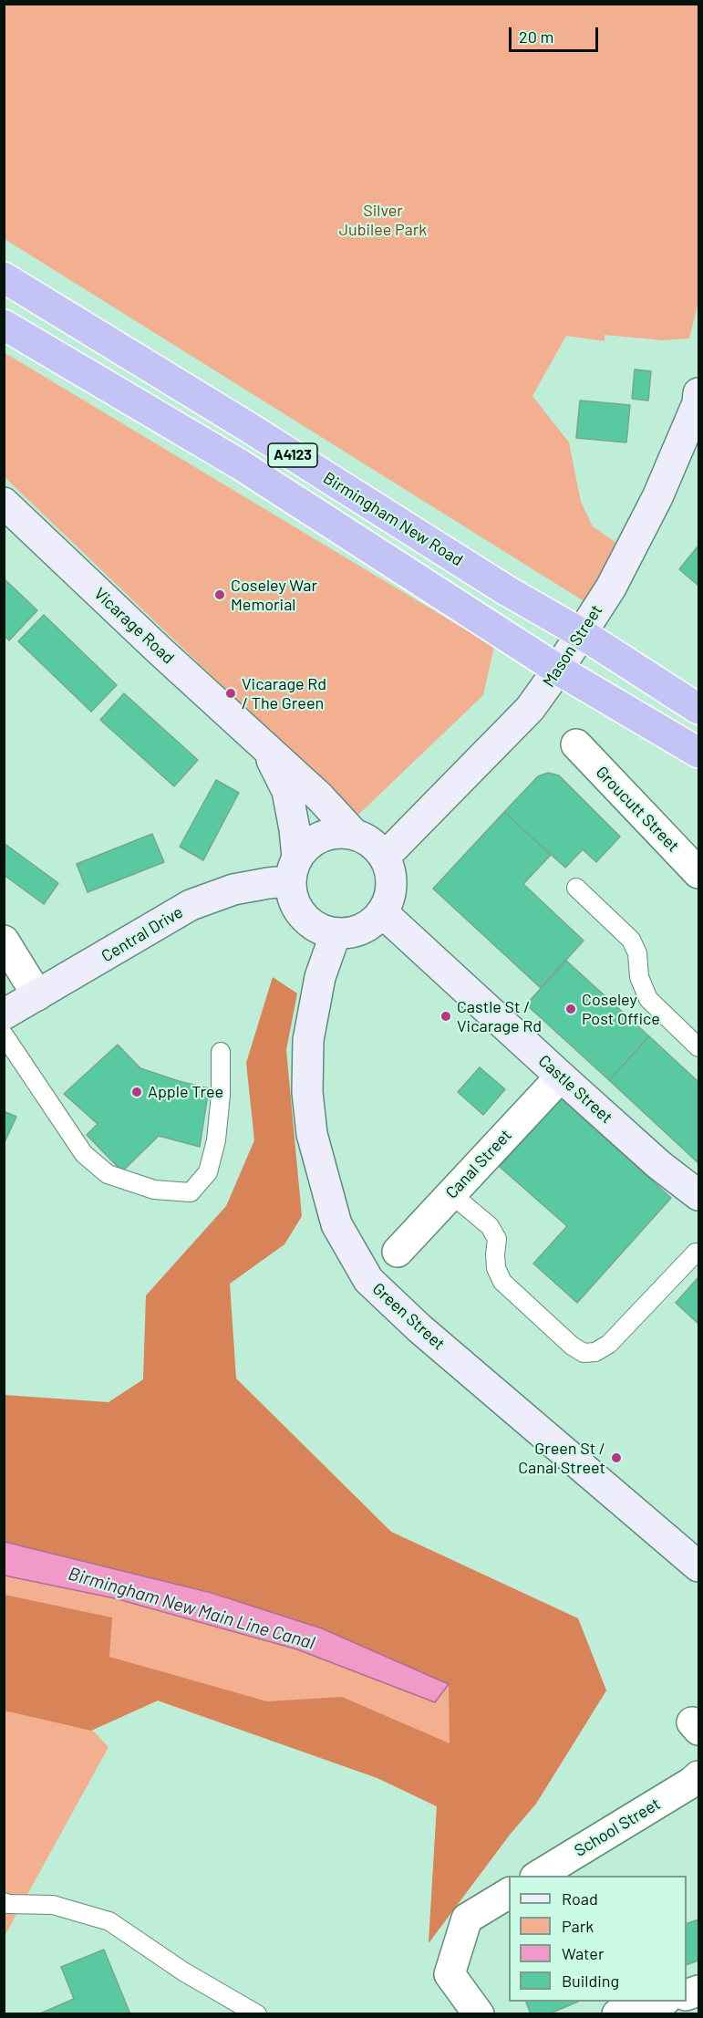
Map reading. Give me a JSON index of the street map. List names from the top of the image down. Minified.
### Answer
{"streets":{"highway":["A4123","Birmingham New Road"],"main road":["Vicarage Road","Mason Street","Central Drive","Castle Street","Green Street"],"street":["Groucutt Street","Canal Street","School Street"]},"crossings":[["A4123","Mason Street"],["Birmingham New Road","Mason Street"],["Vicarage Road","Mason Street"],["Vicarage Road","Central Drive"],["Vicarage Road","Castle Street"],["Vicarage Road","Green Street"],["Mason Street","Central Drive"],["Mason Street","Castle Street"],["Mason Street","Green Street"],["Central Drive","Castle Street"],["Central Drive","Green Street"],["Castle Street","Canal Street"],["Castle Street","Green Street"]],"water":["Birmingham New Main Line Canal"],"parks":["Silver Jubilee Park"],"places":["Coseley War Memorial","Vicarage Rd / The Green","Coseley Post Office","Castle St / Vicarage Rd","Apple Tree","Green St / Canal Street"],"legend":["Road","Park","Water","Building"],"scale_bar":"20 m"}
